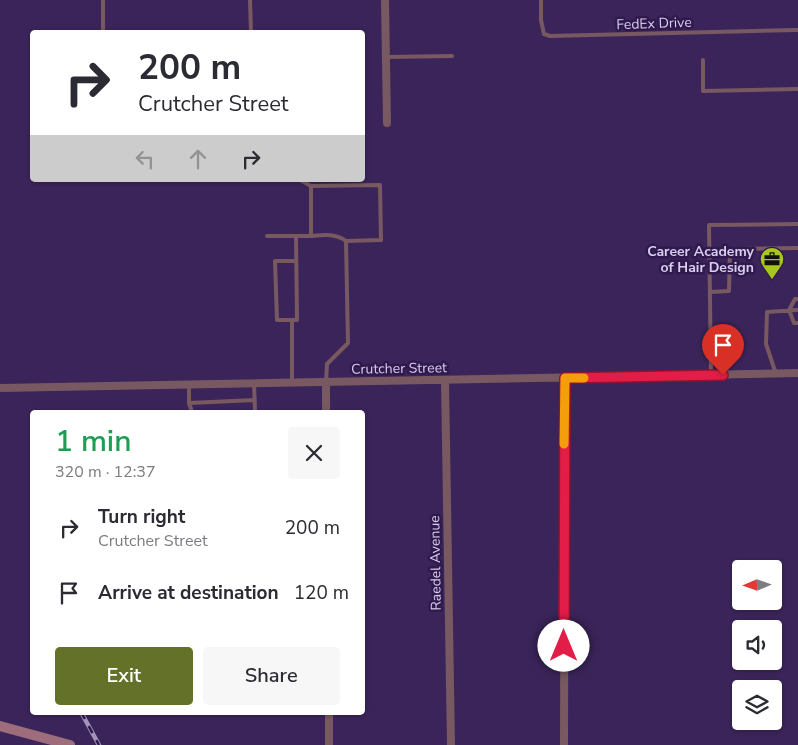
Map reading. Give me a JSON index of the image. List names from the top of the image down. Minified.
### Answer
{"streets":{"street":["Crutcher Street","Raedel Avenue"],"lane":["FedEx Drive"]},"crossings":[["Crutcher Street","Raedel Avenue"]],"places":{"office":["Career Academy of Hair Design"]},"north":"left","page":{"turn":["200 m","Crutcher Street"],"heading":["1 min","320 m · 12:37"],"list":[{"name":"Turn right","note":"Crutcher Street","value":"200 m"},{"name":"Arrive at destination","value":"120 m"}],"buttons":["Exit","Share"]}}
